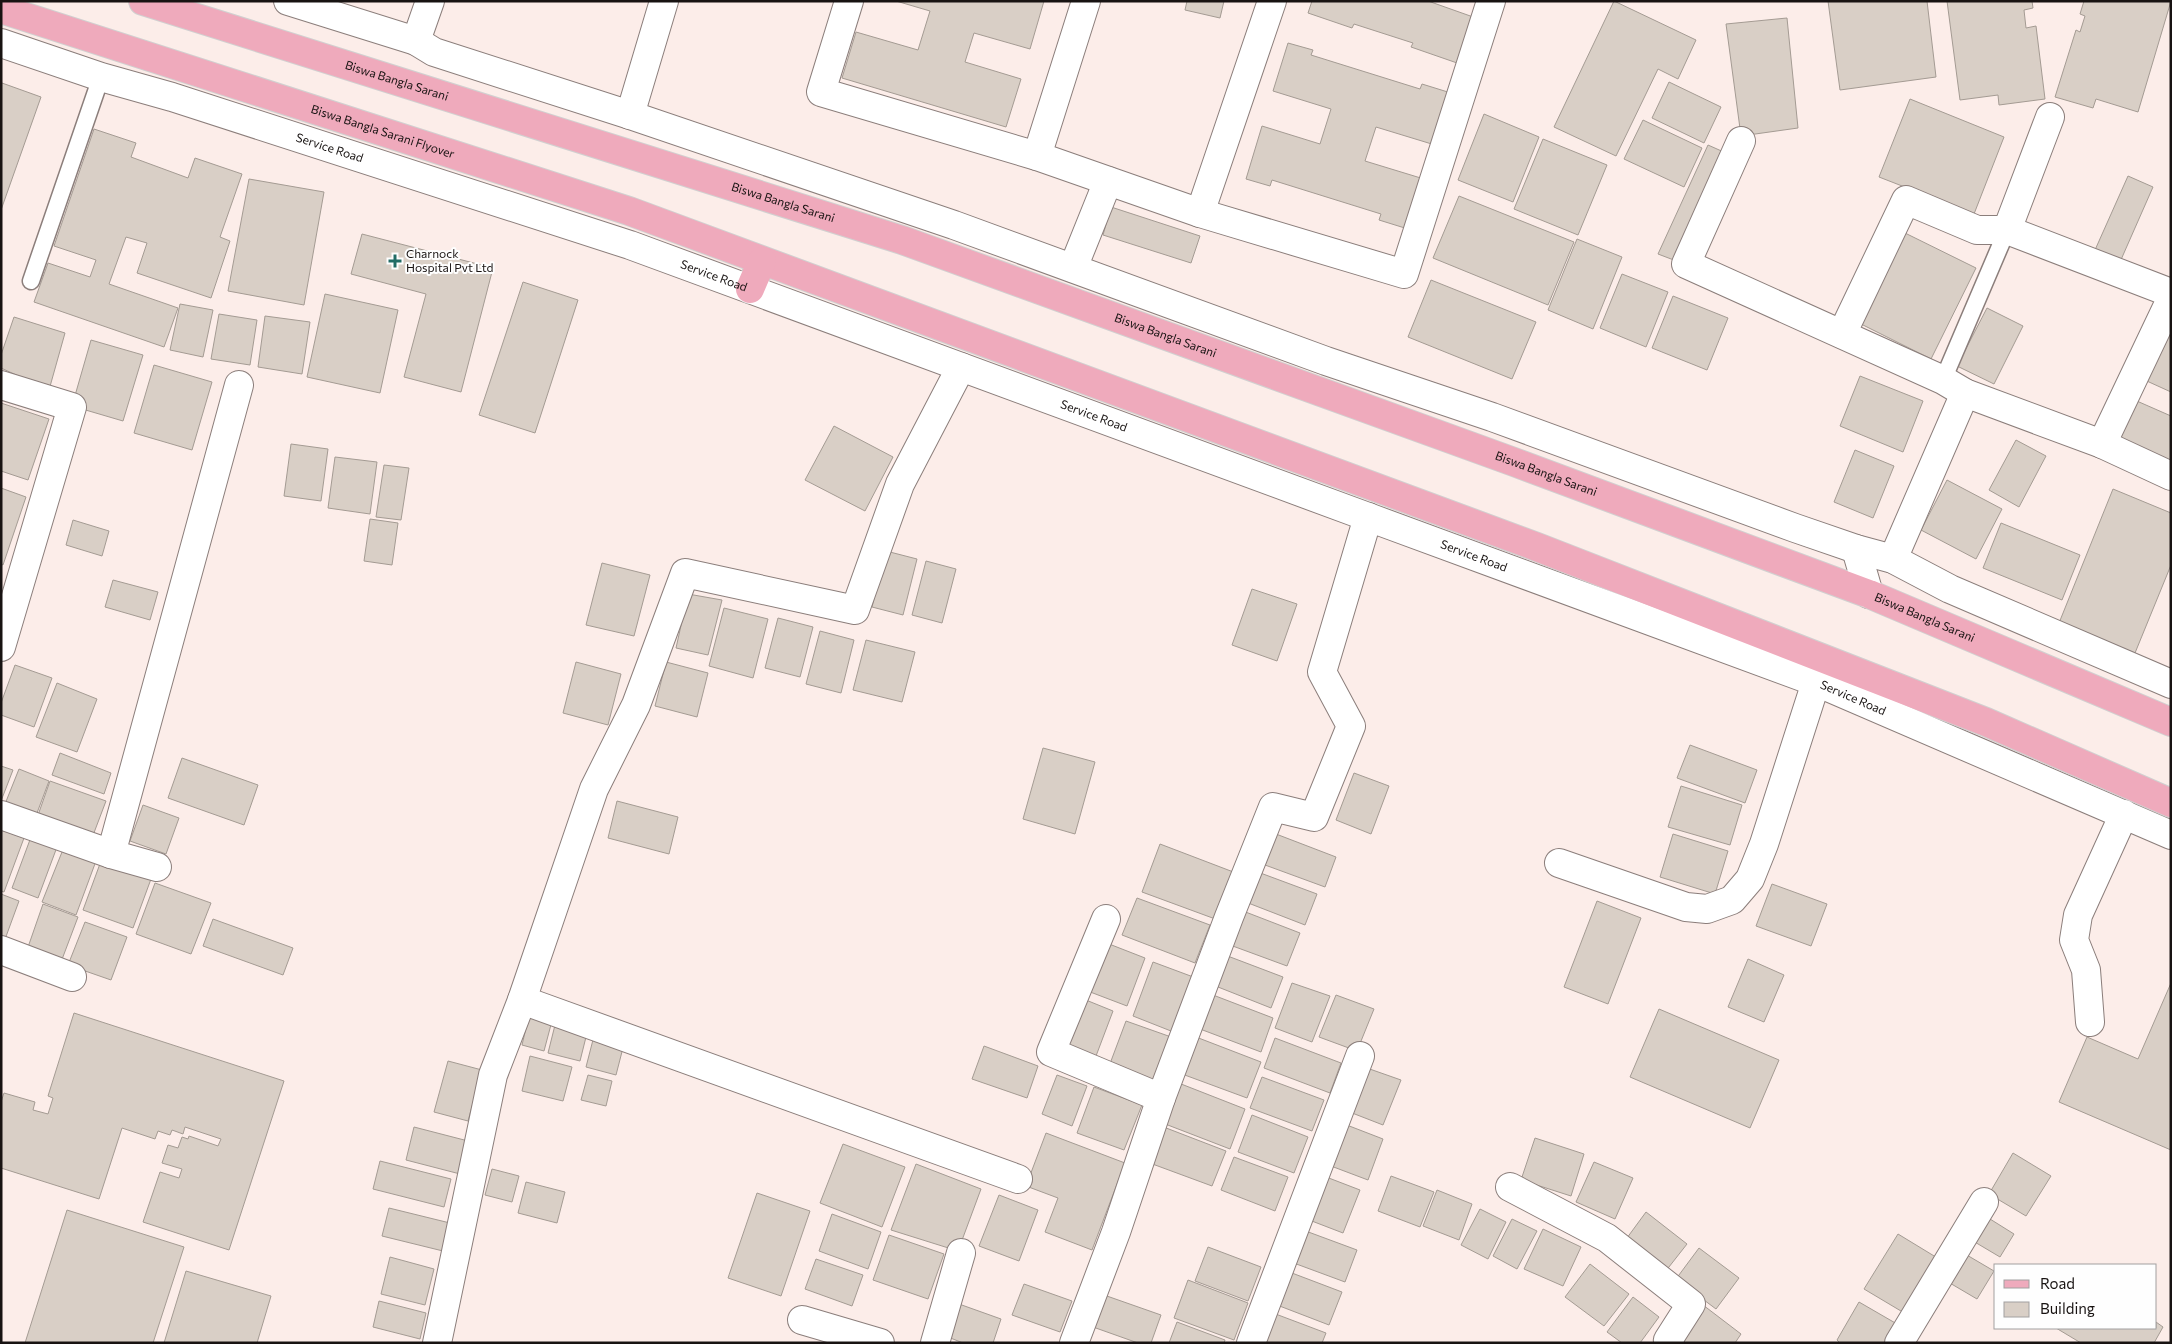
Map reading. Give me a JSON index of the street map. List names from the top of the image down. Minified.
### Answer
{"streets":{"main road":["Biswa Bangla Sarani","Biswa Bangla Sarani Flyover"],"street":["Service Road"]},"places":{"health":["Charnock Hospital Pvt Ltd"]},"legend":["Road","Building"]}
